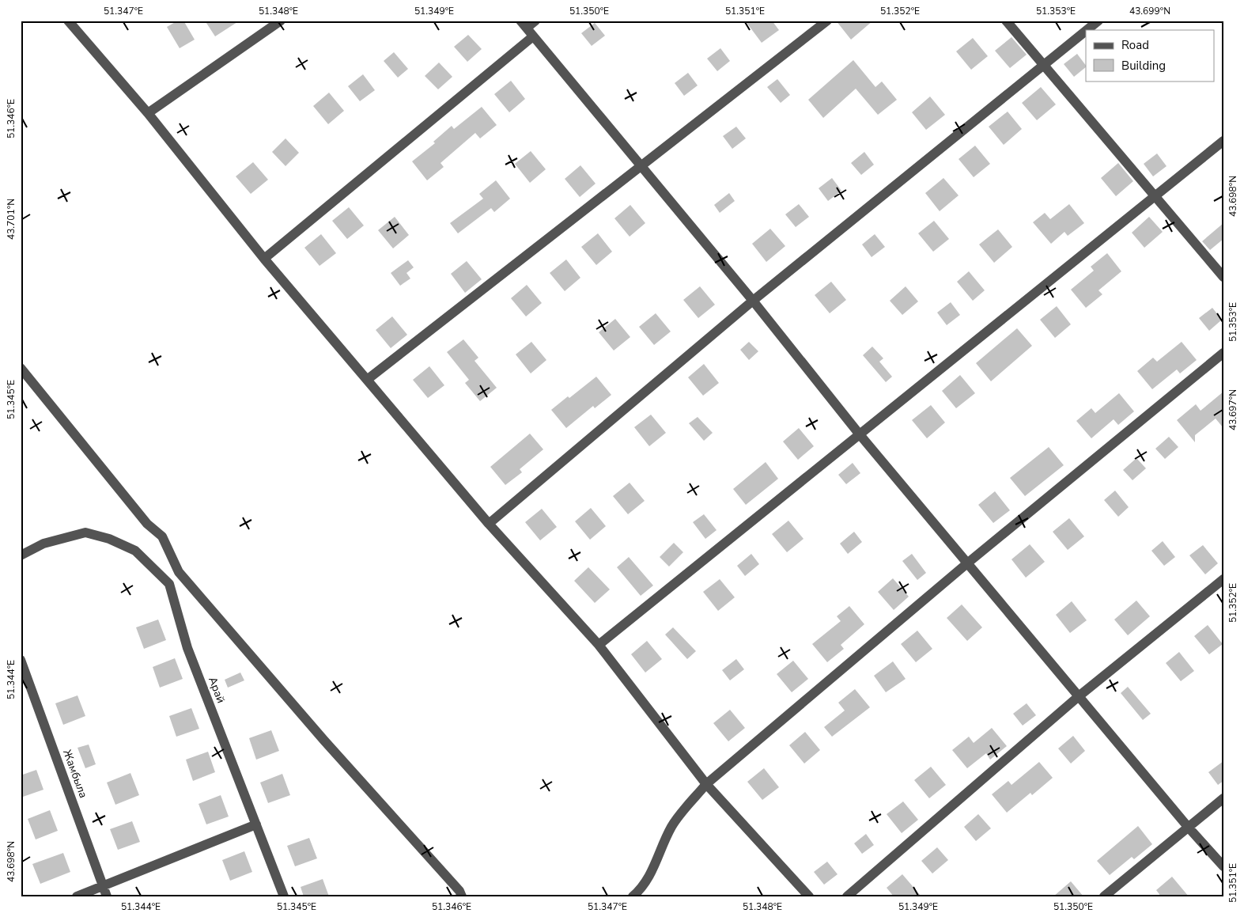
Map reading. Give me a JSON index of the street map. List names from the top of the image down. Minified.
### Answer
{"streets":{"street":["Арай","Жамбыла"]},"legend":["Road","Building"],"coordinates":["51.347°E","51.348°E","51.349°E","51.350°E","51.351°E","51.352°E","51.353°E","43.699°N","51.346°E","43.698°N","43.701°N","51.345°E","43.697°N","51.344°E"]}
